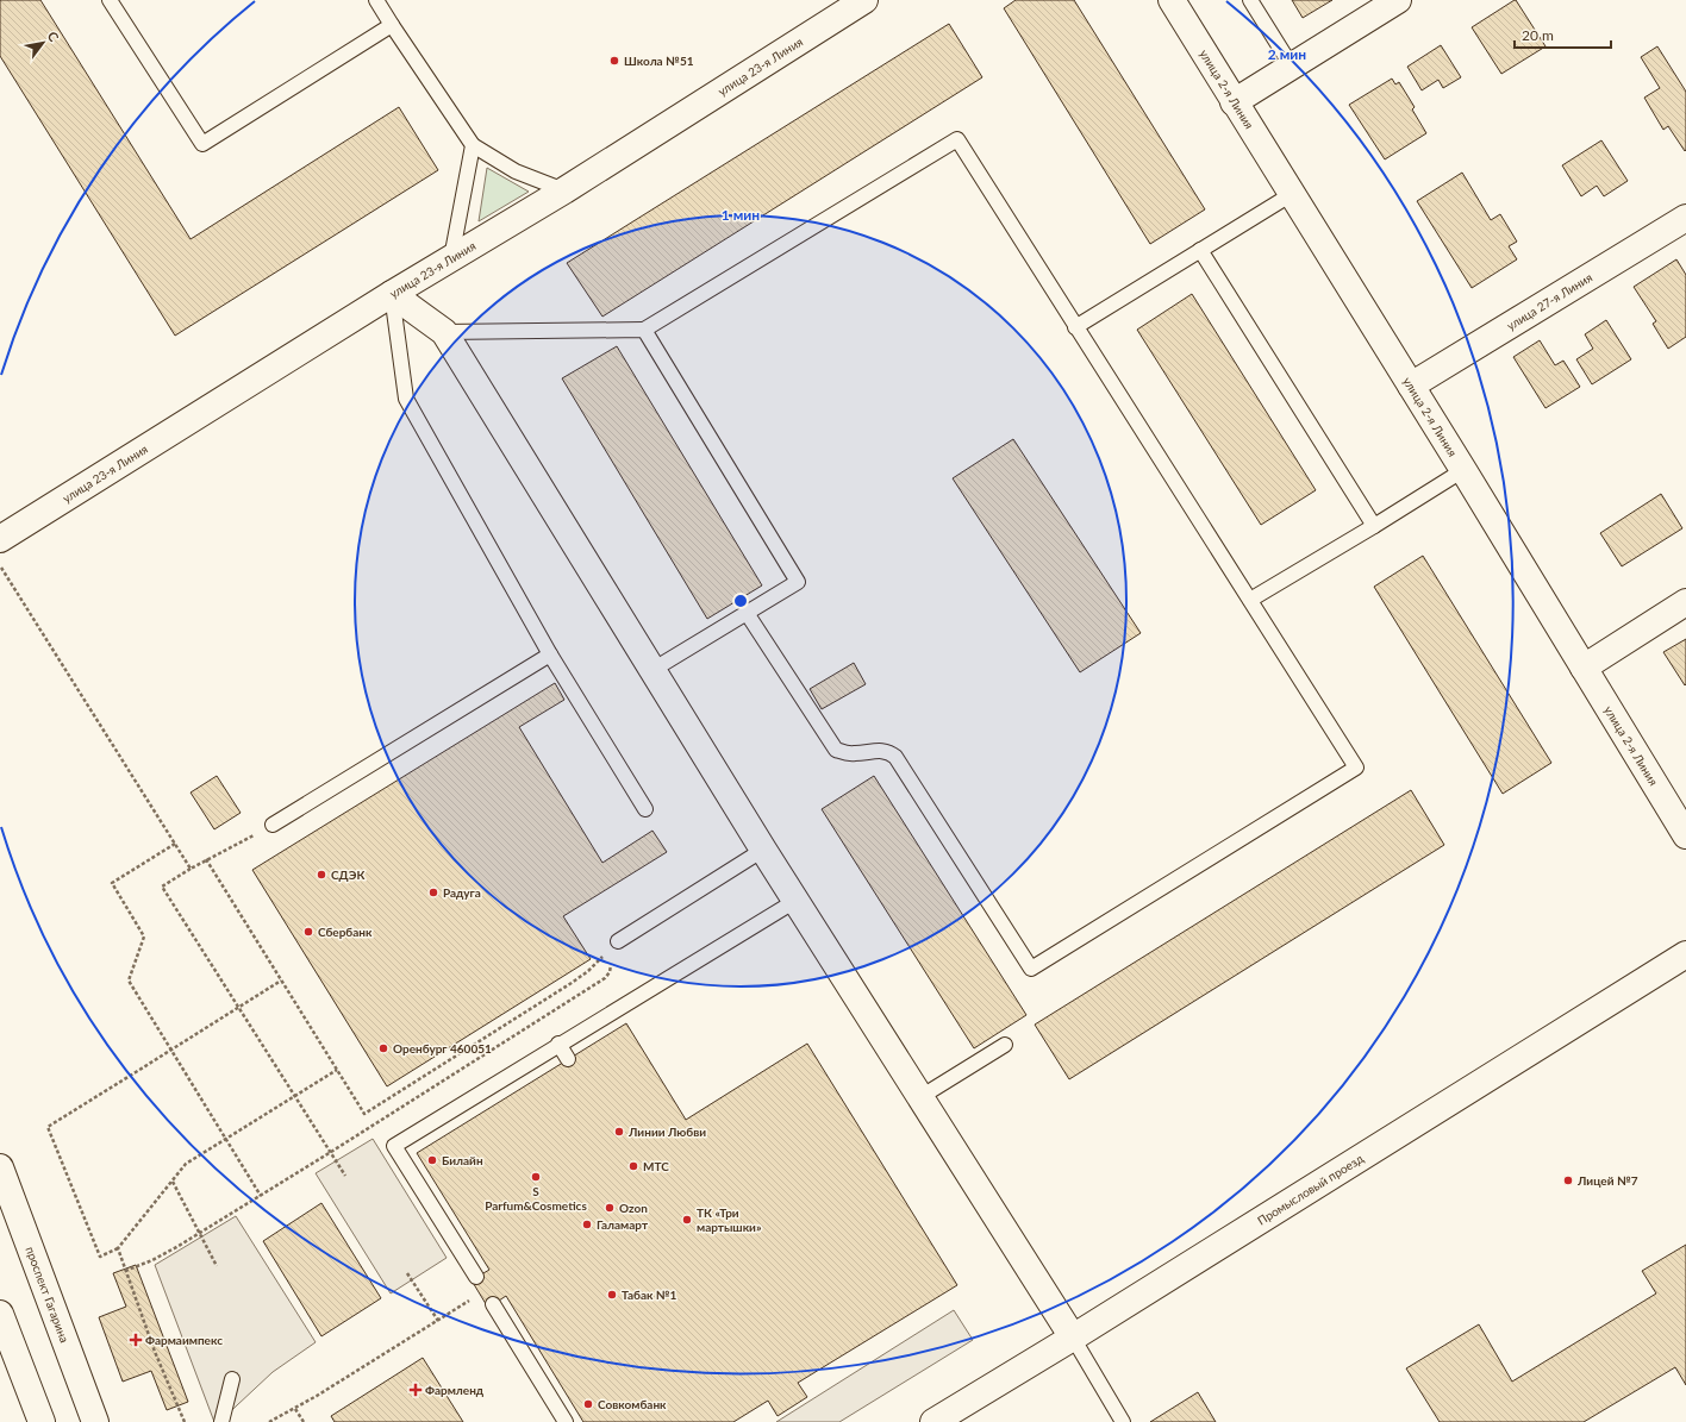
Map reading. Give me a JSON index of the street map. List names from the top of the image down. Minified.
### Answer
{"streets":{"street":["улица 23-я Линия","улица 2-я Линия","улица 27-я Линия","Промысловый проезд","проспект Гагарина"]},"crossings":[["улица 2-я Линия","улица 27-я Линия"]],"places":{"other":["Школа №51","СДЭК","Радуга","Сбербанк","Оренбург 460051","Линии Любви","Билайн","МТС","S Parfum&Cosmetics","Лицей №7","Ozon","ТК «Три мартышки»","Галамарт","Табак №1","Совкомбанк"],"health":["Фармаимпекс","Фармленд"]},"scale_bar":"20 m","north":"top right","rings":["2 мин","1 мин"]}
